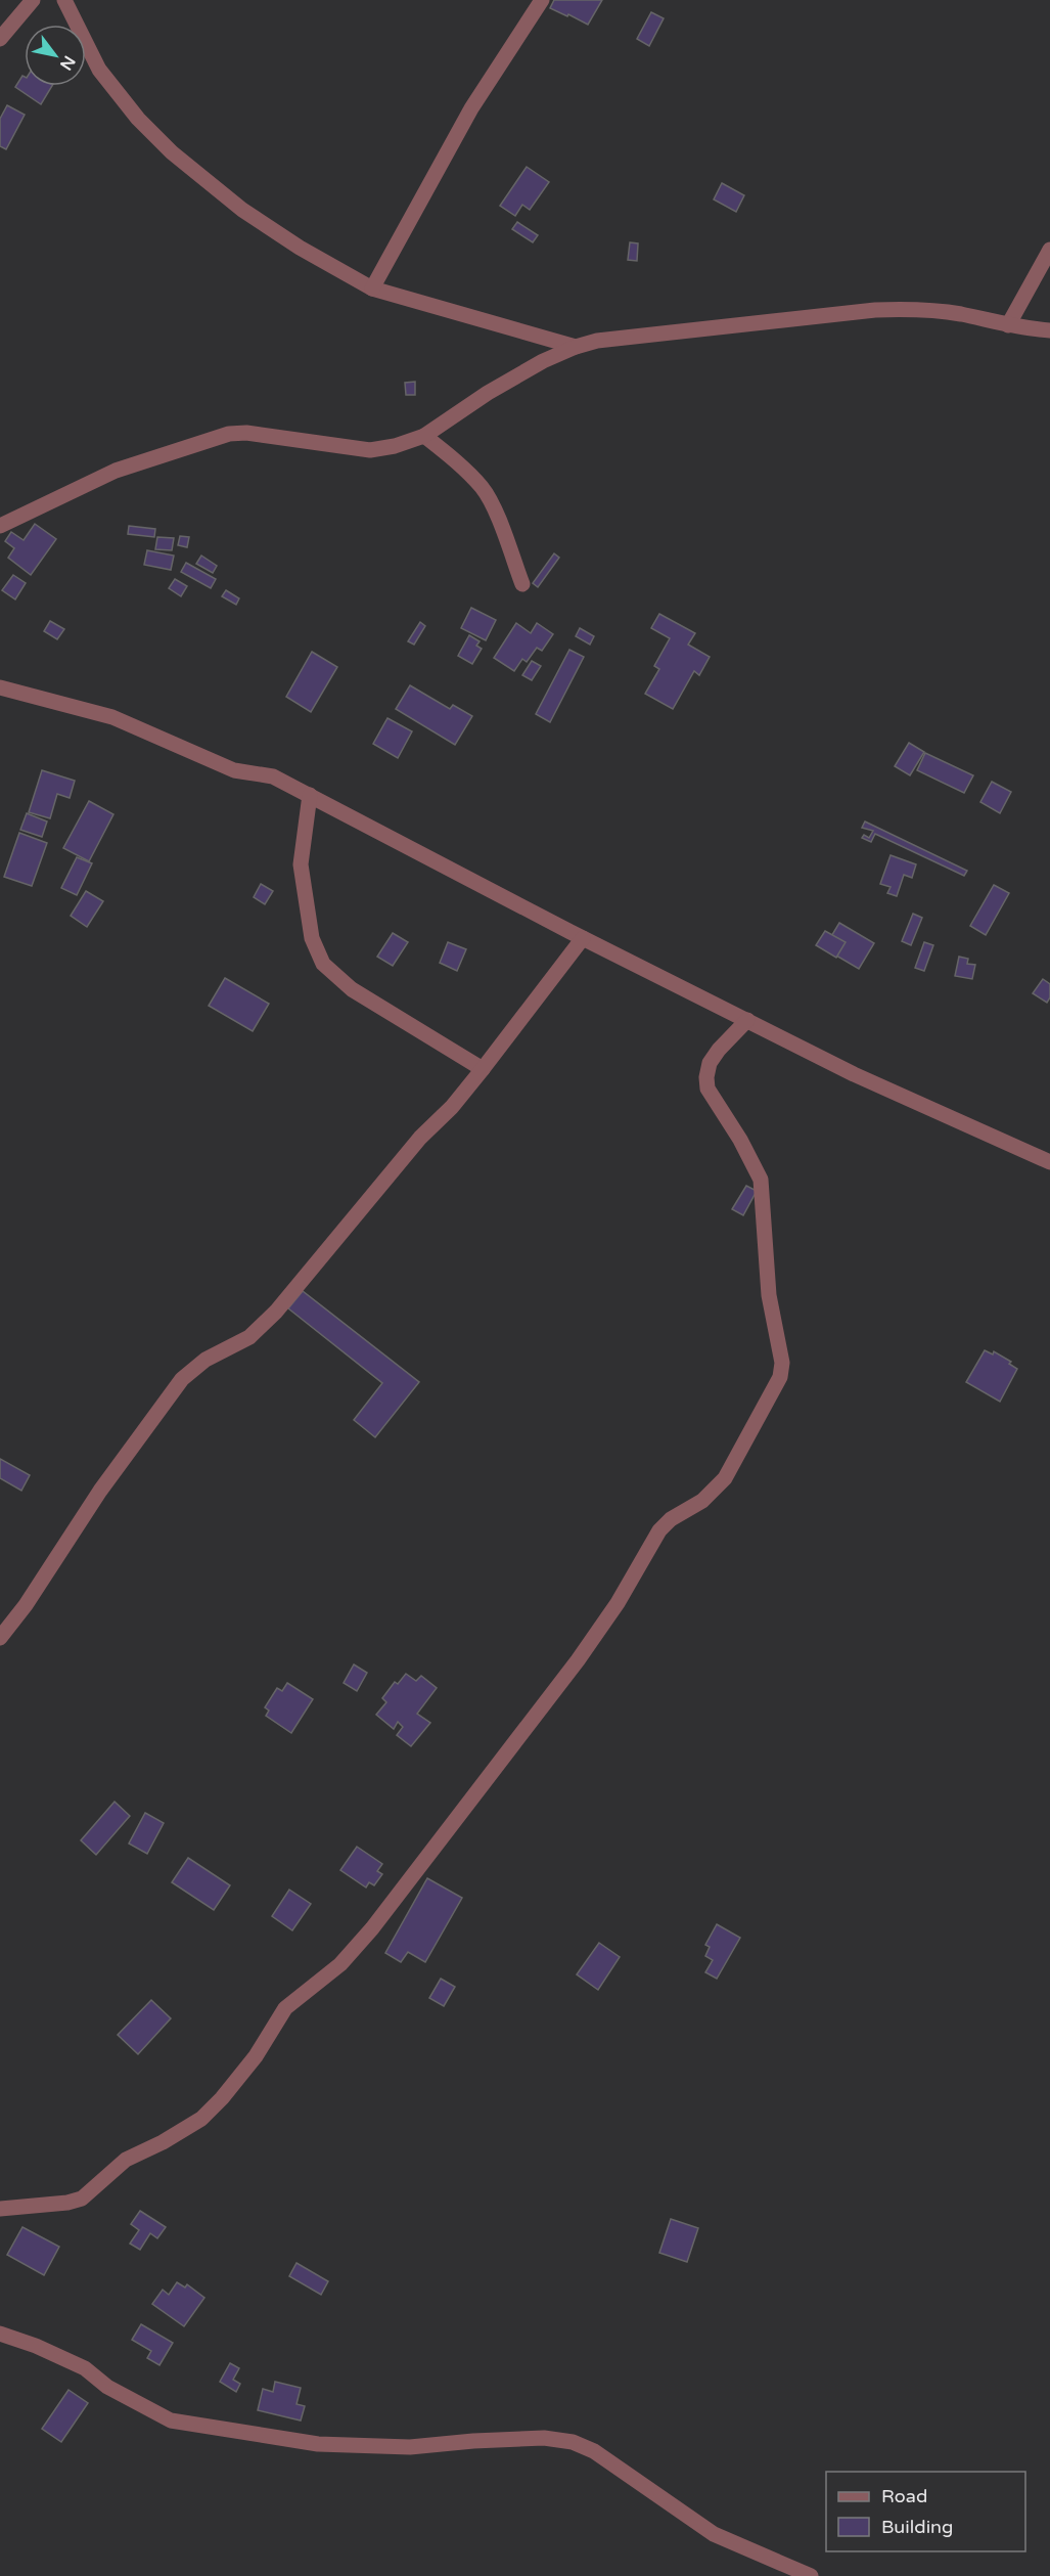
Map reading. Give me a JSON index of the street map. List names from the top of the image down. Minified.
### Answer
{"legend":["Road","Building"],"north":"bottom right"}
